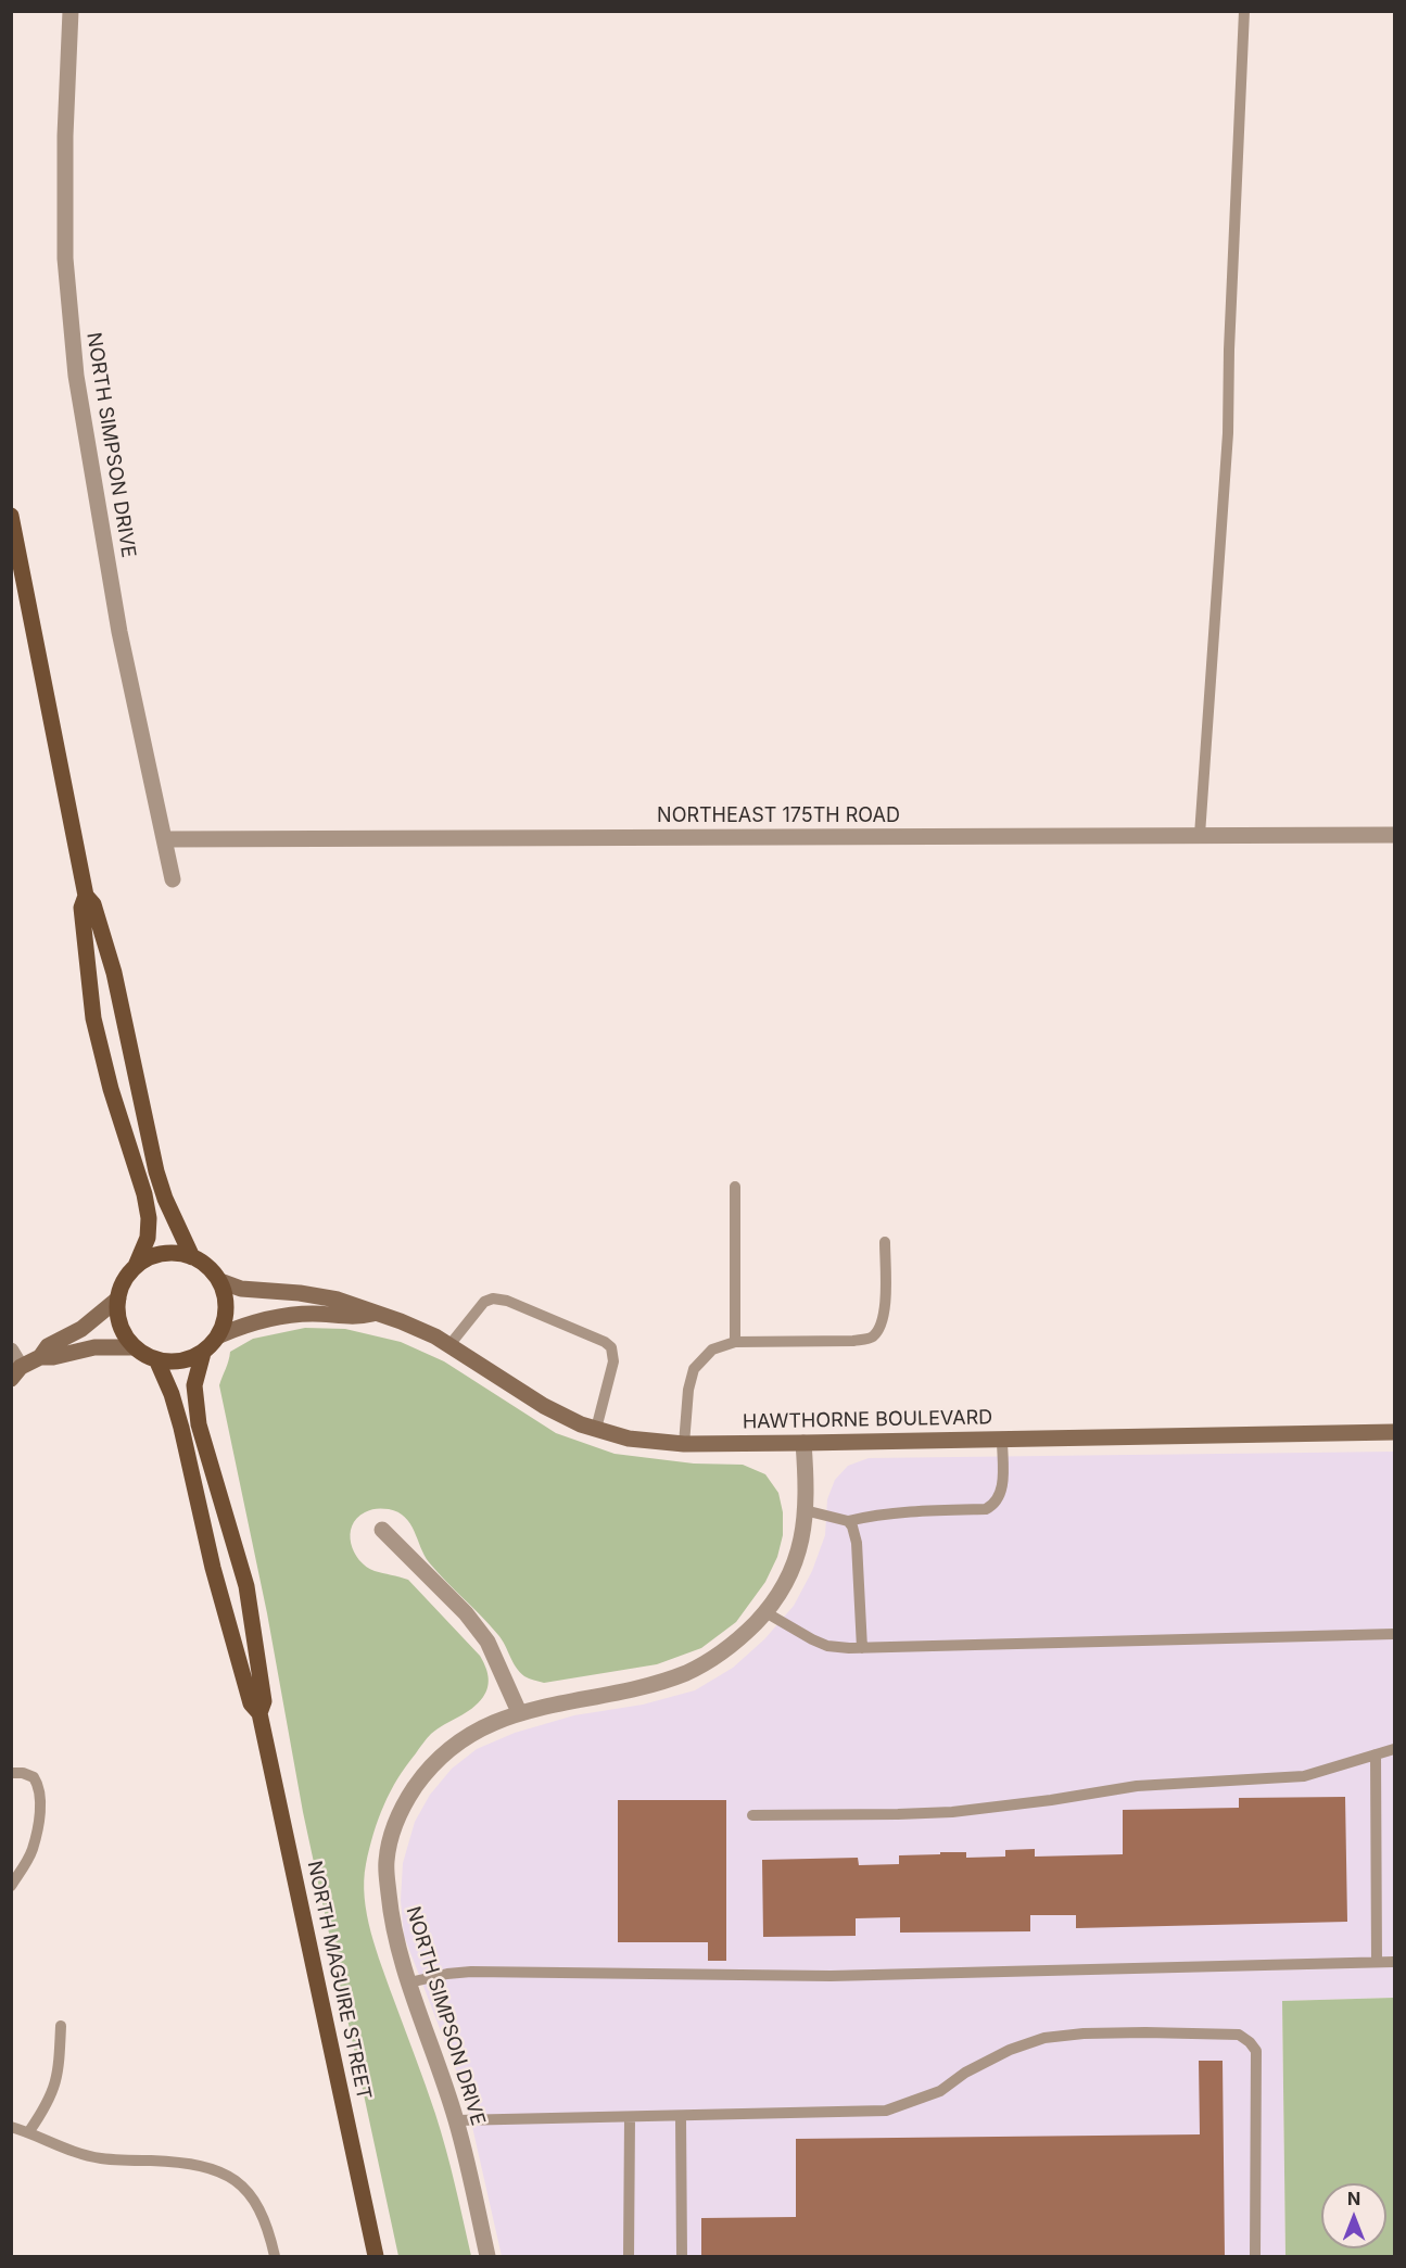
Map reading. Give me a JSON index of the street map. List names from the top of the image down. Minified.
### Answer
{"streets":{"main road":["NORTH MAGUIRE STREET"],"street":["NORTH SIMPSON DRIVE","NORTHEAST 175TH ROAD","HAWTHORNE BOULEVARD"]},"crossings":[["NORTH SIMPSON DRIVE","NORTHEAST 175TH ROAD"],["NORTH SIMPSON DRIVE","HAWTHORNE BOULEVARD"],["HAWTHORNE BOULEVARD","NORTH MAGUIRE STREET"]],"north":"top"}
